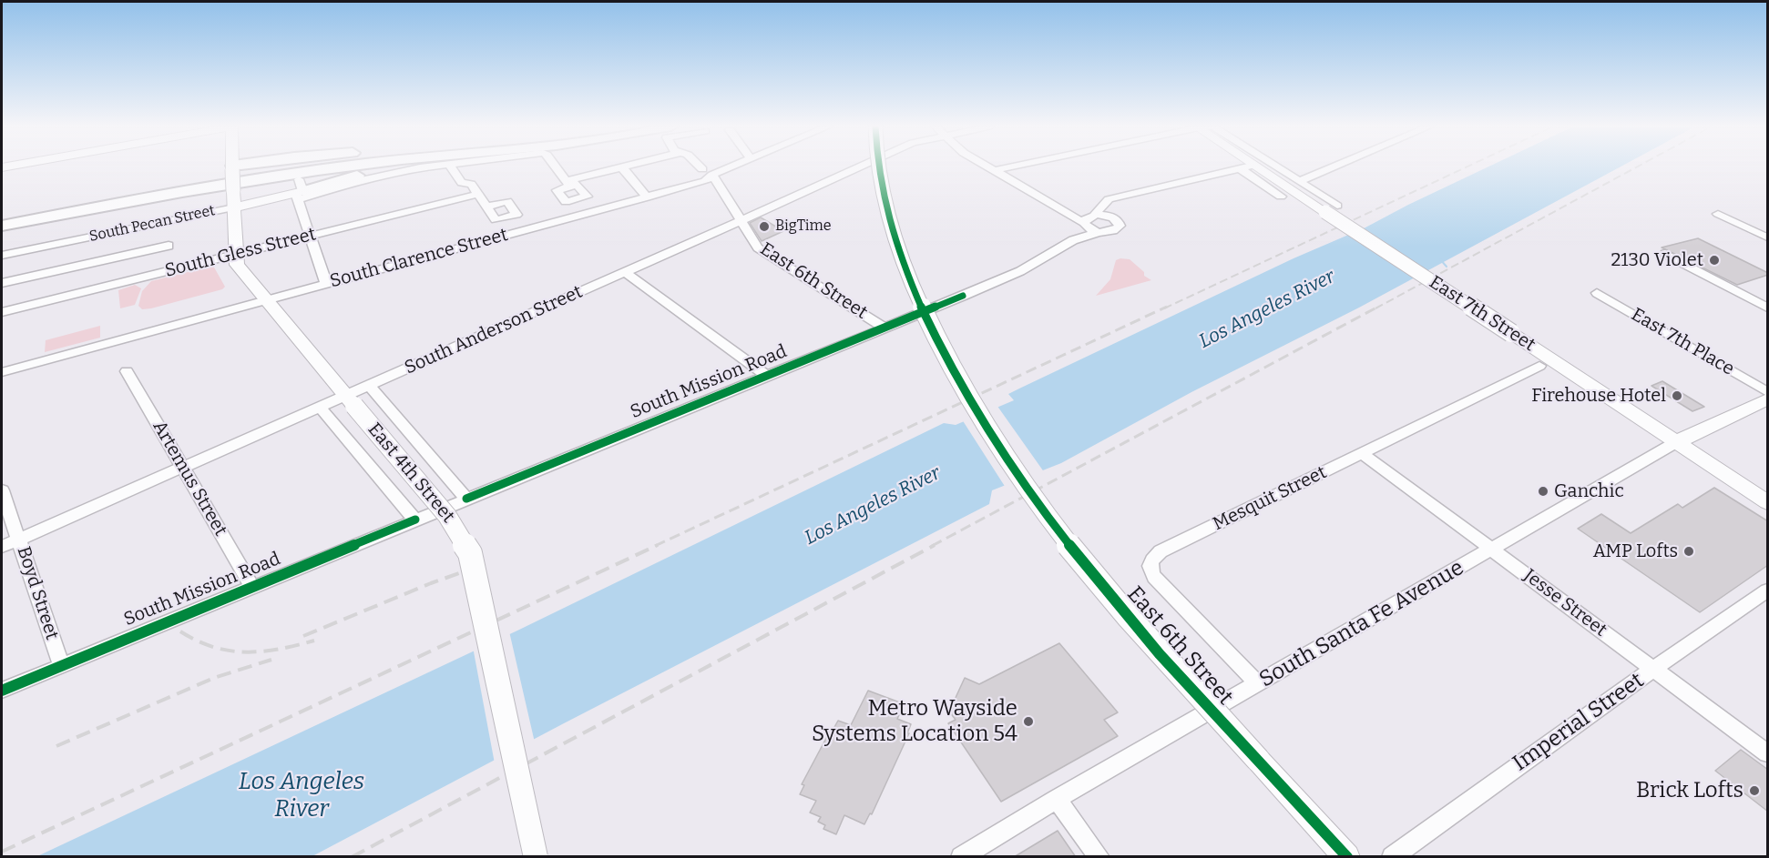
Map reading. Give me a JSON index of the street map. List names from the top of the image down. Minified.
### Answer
{"streets":{"main road":["South Pecan Street","East 6th Street","East 7th Street","East 4th Street","South Santa Fe Avenue"],"street":["South Gless Street","South Clarence Street","South Anderson Street","East 7th Place","South Mission Road","Artemus Street","Mesquit Street","Boyd Street","Jesse Street","Imperial Street"]},"crossings":[["South Pecan Street","East 4th Street"],["South Gless Street","East 4th Street"],["South Clarence Street","East 6th Street"],["South Clarence Street","East 4th Street"],["East 6th Street","South Anderson Street"],["East 6th Street","South Mission Road"],["East 7th Street","South Santa Fe Avenue"],["South Anderson Street","East 4th Street"],["South Anderson Street","Artemus Street"],["South Anderson Street","Boyd Street"],["South Mission Road","East 4th Street"],["South Mission Road","Artemus Street"],["South Mission Road","Boyd Street"],["Mesquit Street","Jesse Street"],["Mesquit Street","South Santa Fe Avenue"],["Jesse Street","South Santa Fe Avenue"],["Jesse Street","Imperial Street"]],"water":["Los Angeles River"],"places":["BigTime","2130 Violet","Firehouse Hotel","Ganchic","AMP Lofts","Metro Wayside Systems Location 54","Brick Lofts"]}
